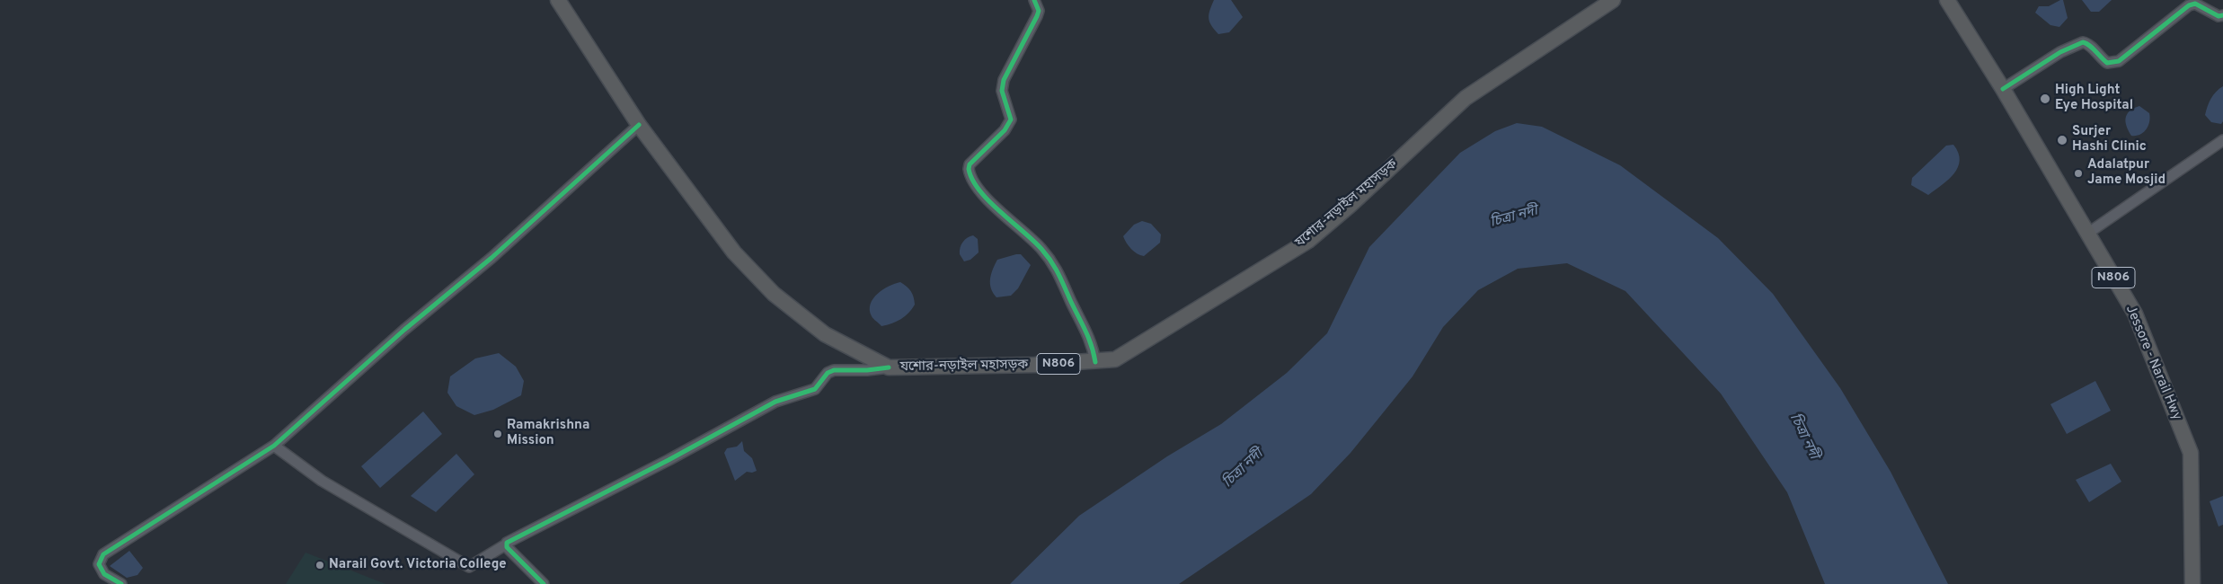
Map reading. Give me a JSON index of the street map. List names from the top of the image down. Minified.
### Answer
{"streets":{"highway":["যশোর-নড়াইল মহাসড়ক","N806","Jessore - Narail Hwy"]},"water":["চিত্রা নদী"],"places":["High Light Eye Hospital","Surjer Hashi Clinic","Adalatpur Jame Mosjid","Ramakrishna Mission","Narail Govt. Victoria College"]}
